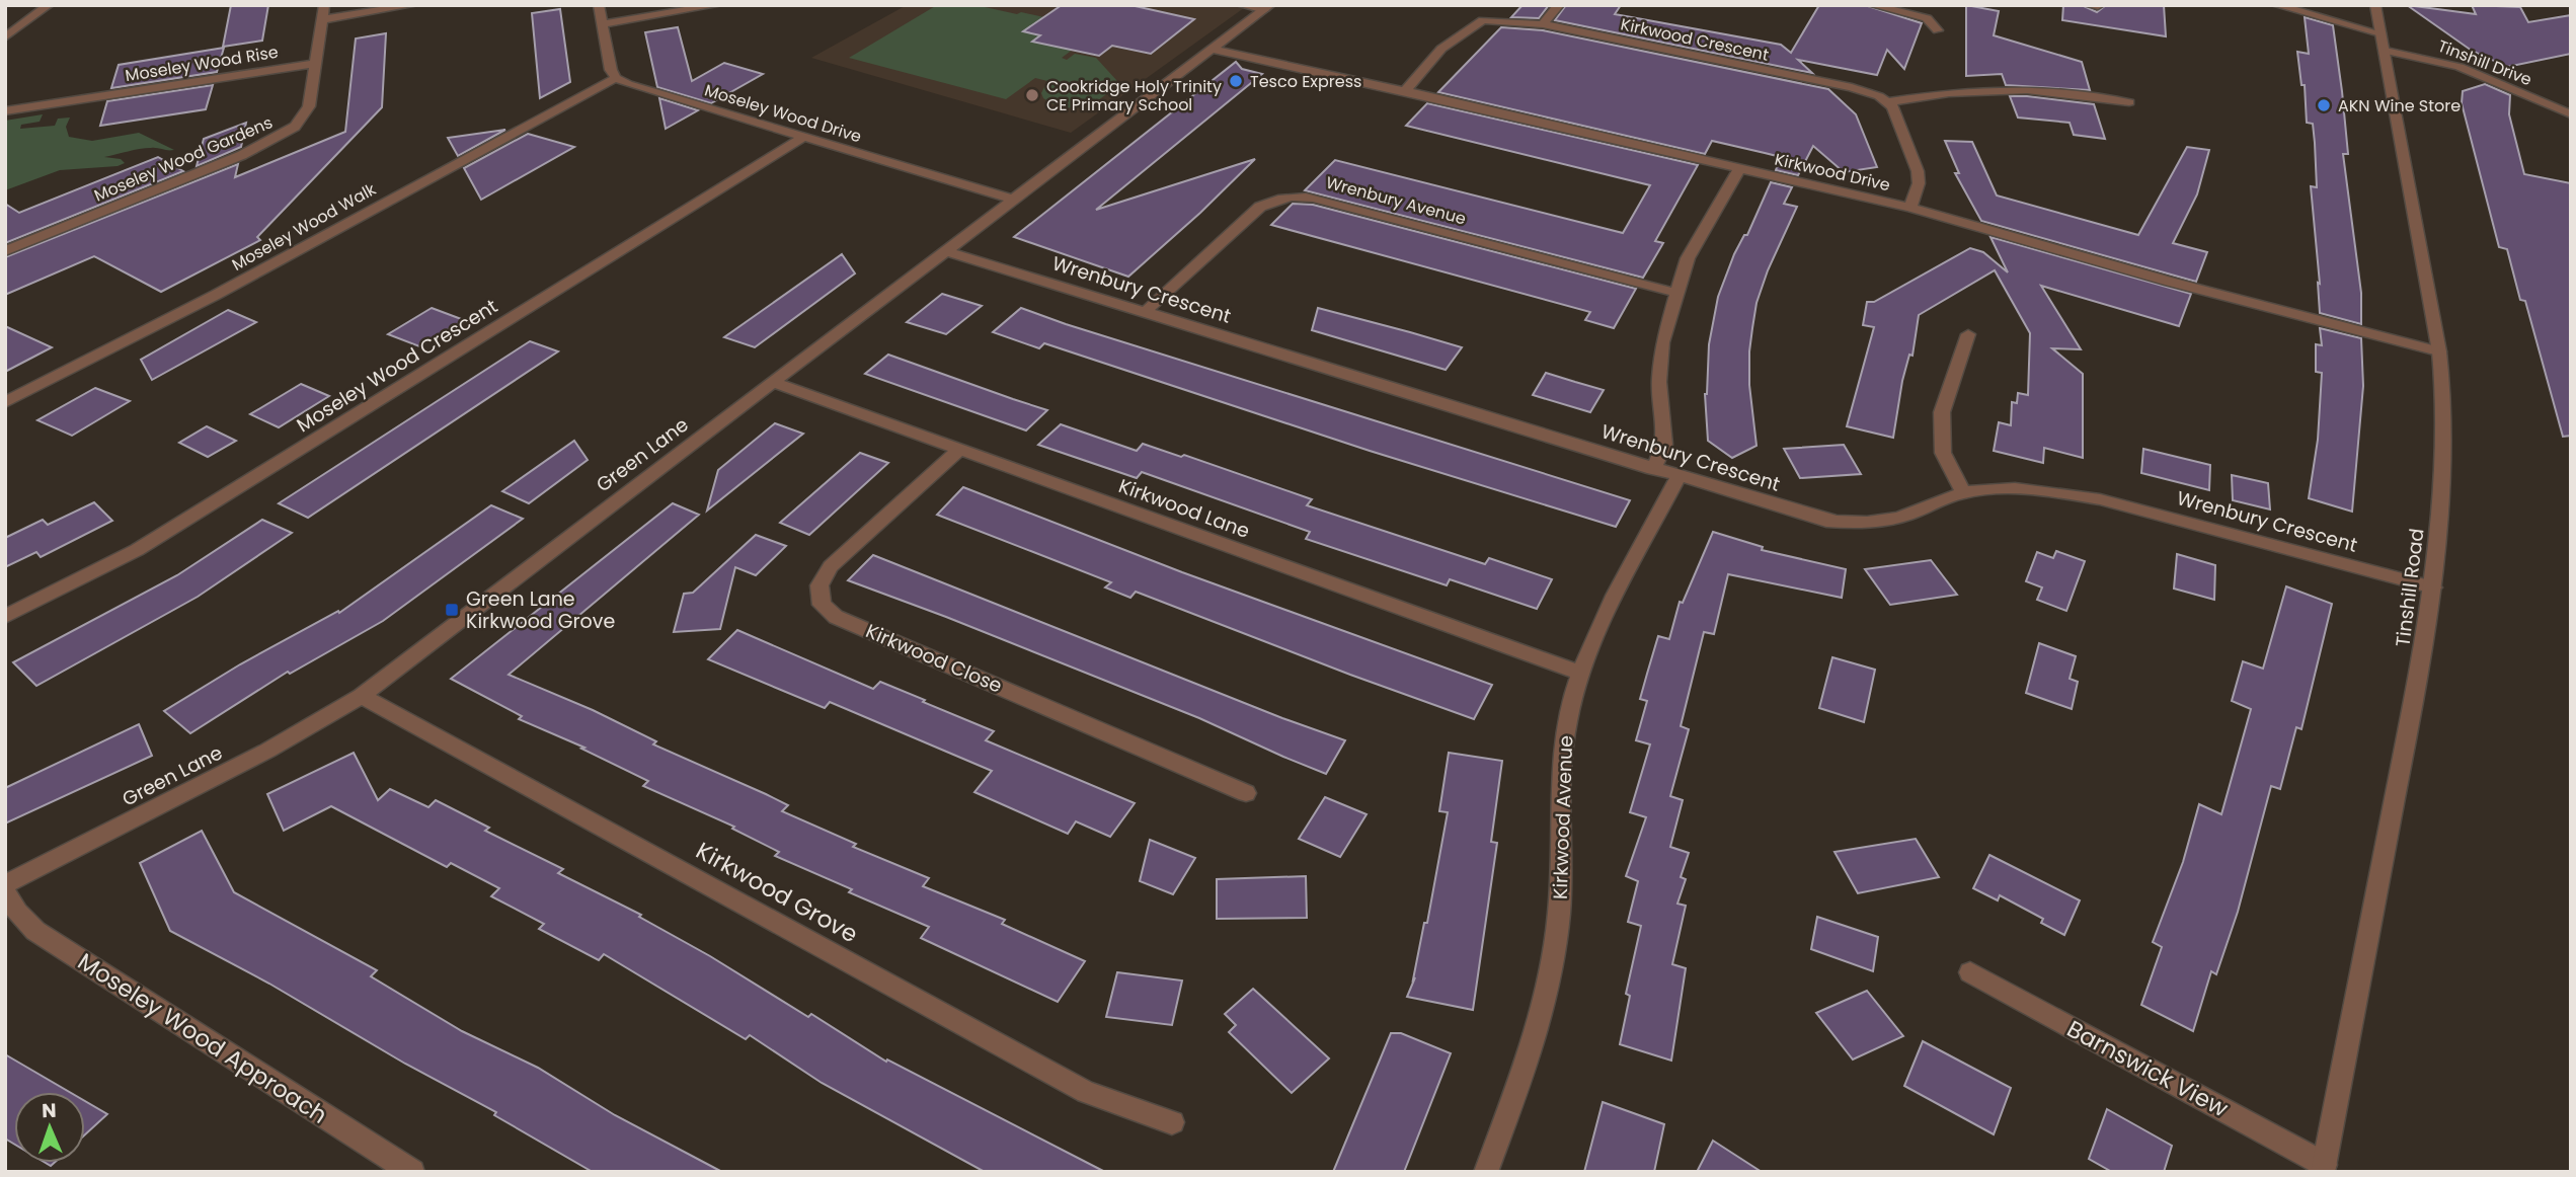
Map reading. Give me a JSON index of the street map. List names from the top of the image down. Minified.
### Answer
{"streets":{"street":["Kirkwood Crescent","Tinshill Drive","Moseley Wood Rise","Moseley Wood Drive","Moseley Wood Gardens","Kirkwood Drive","Wrenbury Avenue","Moseley Wood Walk","Wrenbury Crescent","Moseley Wood Crescent","Green Lane","Kirkwood Lane","Tinshill Road","Kirkwood Close","Kirkwood Avenue","Kirkwood Grove","Moseley Wood Approach","Barnswick View"]},"crossings":[["Kirkwood Crescent","Kirkwood Drive"],["Tinshill Drive","Tinshill Road"],["Moseley Wood Rise","Moseley Wood Gardens"],["Moseley Wood Drive","Moseley Wood Walk"],["Moseley Wood Drive","Moseley Wood Crescent"],["Moseley Wood Drive","Green Lane"],["Kirkwood Drive","Green Lane"],["Kirkwood Drive","Tinshill Road"],["Wrenbury Avenue","Wrenbury Crescent"],["Wrenbury Crescent","Green Lane"],["Wrenbury Crescent","Tinshill Road"],["Wrenbury Crescent","Kirkwood Avenue"],["Green Lane","Kirkwood Lane"],["Green Lane","Kirkwood Grove"],["Kirkwood Lane","Kirkwood Close"],["Kirkwood Lane","Kirkwood Avenue"],["Tinshill Road","Barnswick View"]],"places":{"other":["Tesco Express","Cookridge Holy Trinity CE Primary School","AKN Wine Store"],"transit":["Green Lane Kirkwood Grove"]},"north":"top"}
